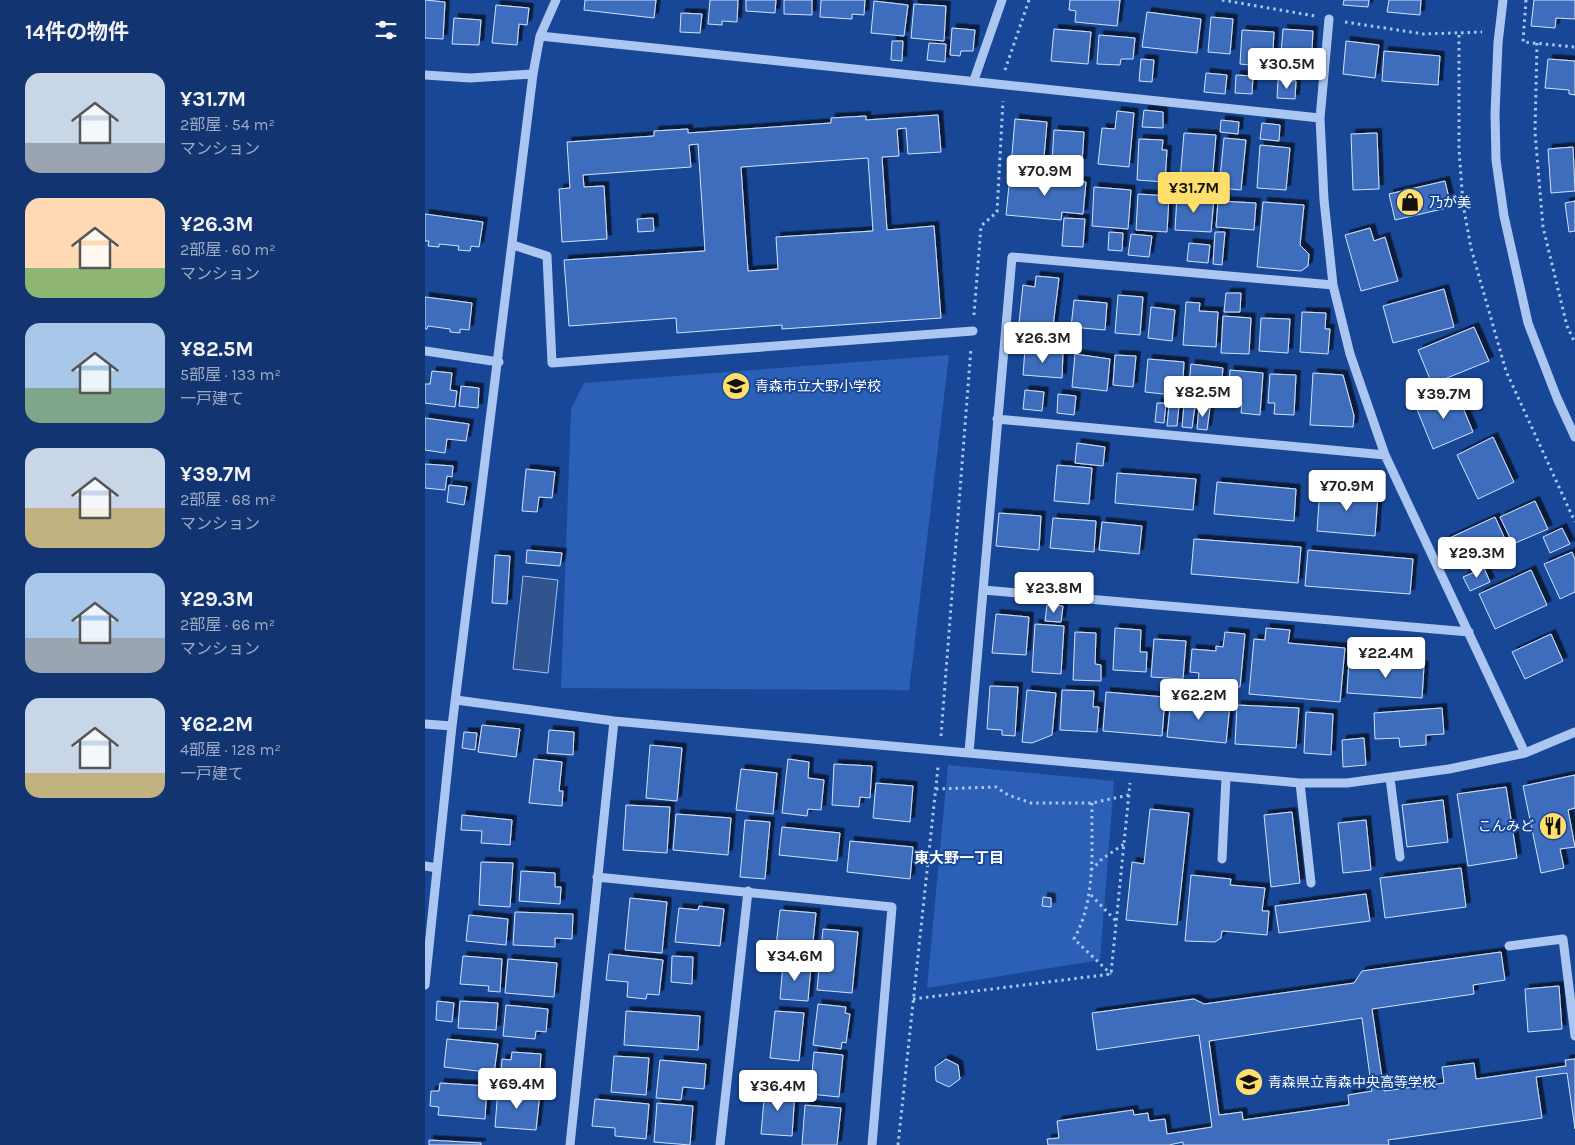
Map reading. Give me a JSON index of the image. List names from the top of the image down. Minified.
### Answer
{"districts":["東大野一丁目"],"places":{"shop":["乃が美"],"school or university":["青森市立大野小学校","青森県立青森中央高等学校"],"restaurant":["こんみど"]},"page":{"heading":"14件の物件","price":["¥30.5M","¥70.9M","¥31.7M","¥26.3M","¥82.5M","¥39.7M","¥70.9M","¥29.3M","¥23.8M","¥22.4M","¥62.2M","¥34.6M","¥69.4M","¥36.4M"],"list":[{"name":"¥31.7M","note":"2部屋 · 54 m² · マンション"},{"name":"¥26.3M","note":"2部屋 · 60 m² · マンション"},{"name":"¥82.5M","note":"5部屋 · 133 m² · 一戸建て"},{"name":"¥39.7M","note":"2部屋 · 68 m² · マンション"},{"name":"¥29.3M","note":"2部屋 · 66 m² · マンション"},{"name":"¥62.2M","note":"4部屋 · 128 m² · 一戸建て"}]}}
